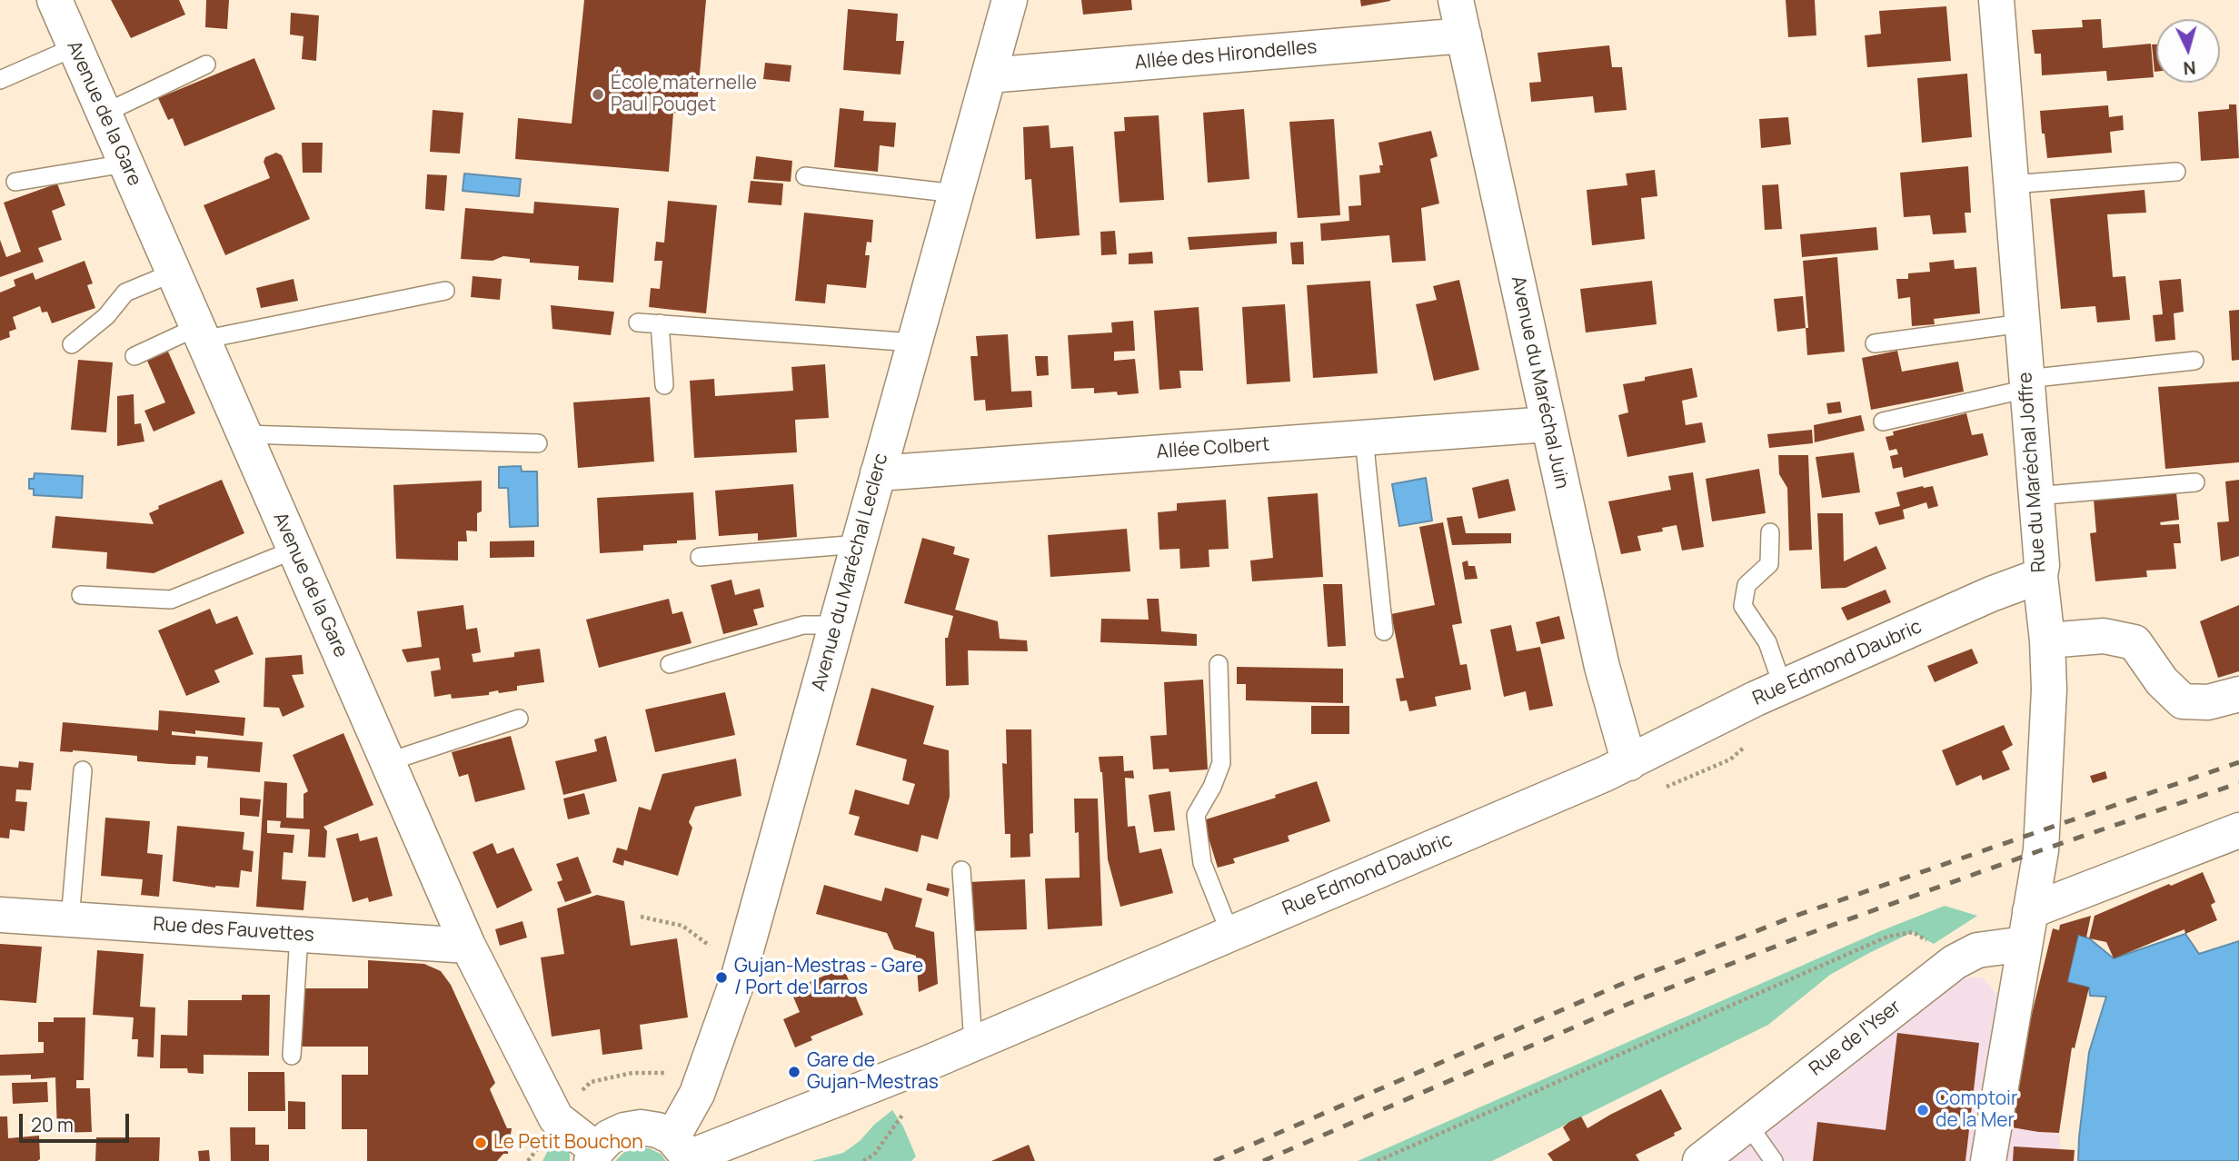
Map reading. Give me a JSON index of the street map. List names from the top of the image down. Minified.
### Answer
{"streets":{"street":["Allée des Hirondelles","Avenue de la Gare","Avenue du Maréchal Juin","Allée Colbert","Rue du Maréchal Joffre","Avenue du Maréchal Leclerc","Rue Edmond Daubric","Rue des Fauvettes","Rue de l'Yser"]},"crossings":[["Allée des Hirondelles","Avenue du Maréchal Juin"],["Allée des Hirondelles","Avenue du Maréchal Leclerc"],["Avenue de la Gare","Rue des Fauvettes"],["Avenue du Maréchal Juin","Allée Colbert"],["Avenue du Maréchal Juin","Rue Edmond Daubric"],["Allée Colbert","Avenue du Maréchal Leclerc"],["Rue du Maréchal Joffre","Rue Edmond Daubric"],["Rue du Maréchal Joffre","Rue de l'Yser"],["Avenue du Maréchal Leclerc","Rue Edmond Daubric"]],"places":["École maternelle Paul Pouget","Gujan-Mestras - Gare / Port de Larros","Gare de Gujan-Mestras","Comptoir de la Mer","Le Petit Bouchon"],"scale_bar":"20 m","north":"bottom"}
